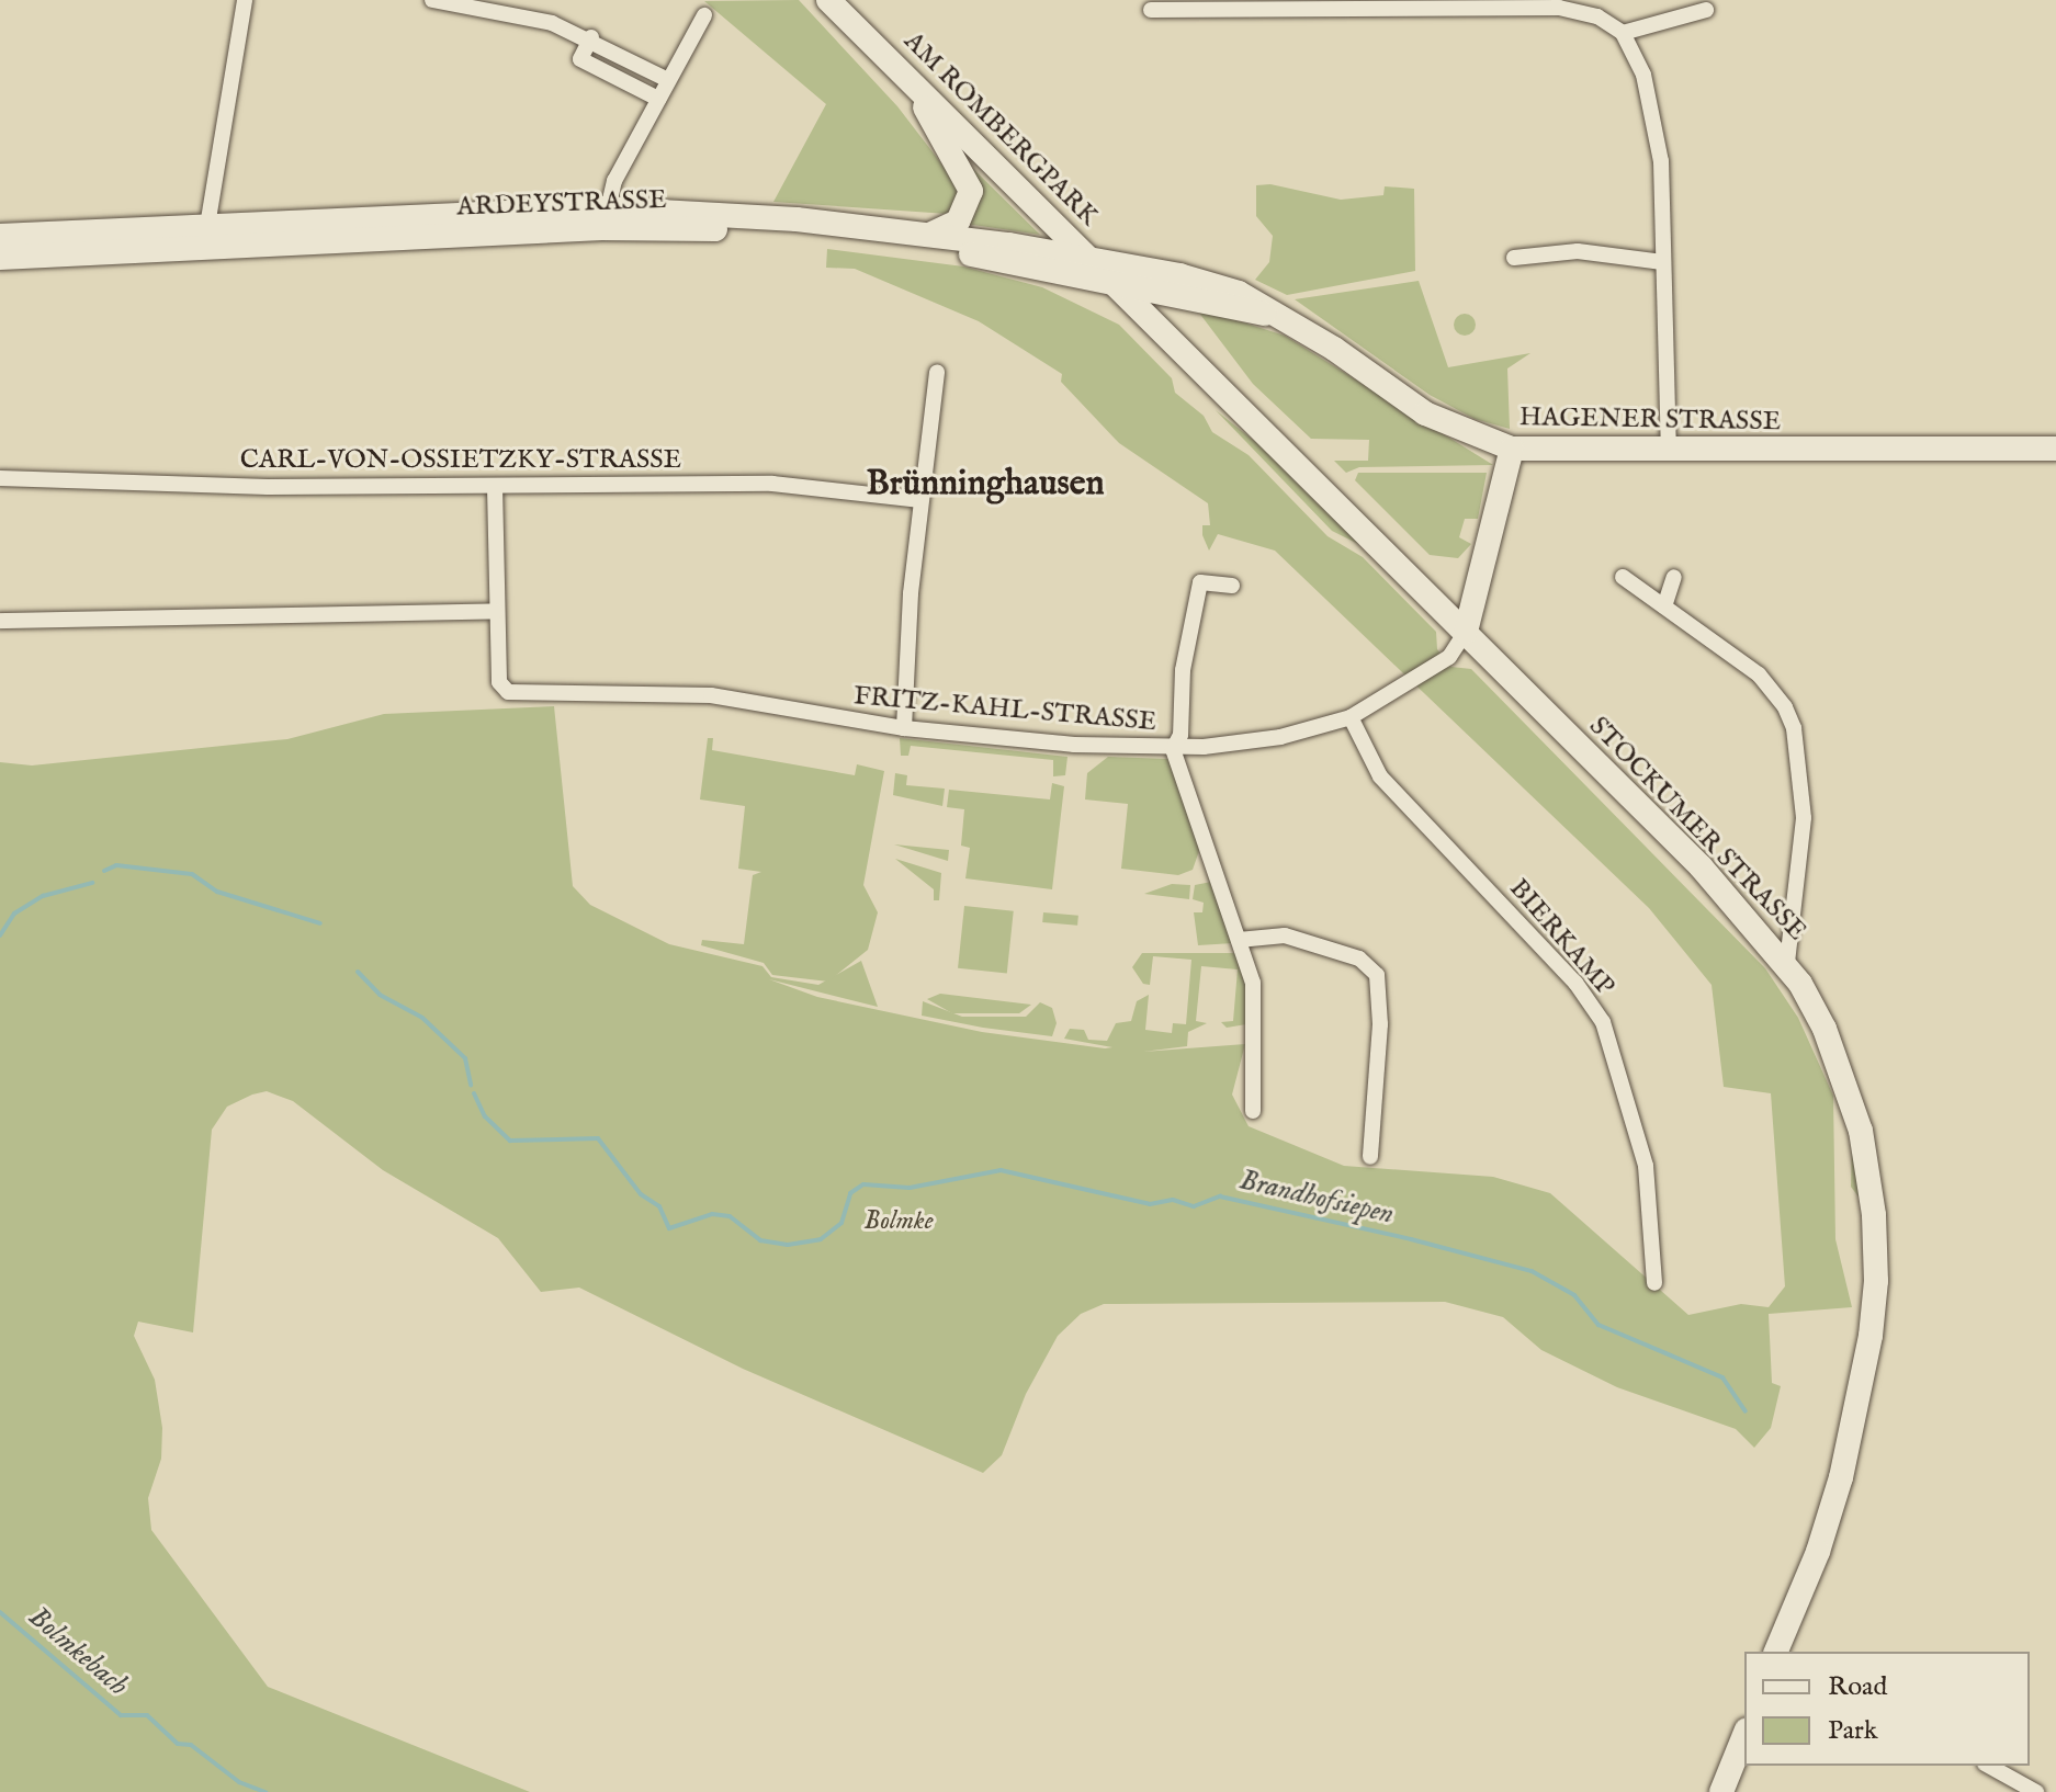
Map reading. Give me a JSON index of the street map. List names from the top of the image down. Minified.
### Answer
{"streets":{"main road":["AM ROMBERGPARK","ARDEYSTRASSE","HAGENER STRASSE","STOCKUMER STRASSE"],"street":["CARL-VON-OSSIETZKY-STRASSE","FRITZ-KAHL-STRASSE","BIERKAMP"]},"crossings":[["AM ROMBERGPARK","ARDEYSTRASSE"],["AM ROMBERGPARK","HAGENER STRASSE"],["AM ROMBERGPARK","STOCKUMER STRASSE"],["ARDEYSTRASSE","HAGENER STRASSE"],["ARDEYSTRASSE","STOCKUMER STRASSE"],["HAGENER STRASSE","STOCKUMER STRASSE"],["FRITZ-KAHL-STRASSE","STOCKUMER STRASSE"],["FRITZ-KAHL-STRASSE","BIERKAMP"]],"districts":["Brünninghausen"],"water":["Brandhofsiepen","Bolmkebach"],"parks":["Bolmke"],"legend":["Road","Park"]}
